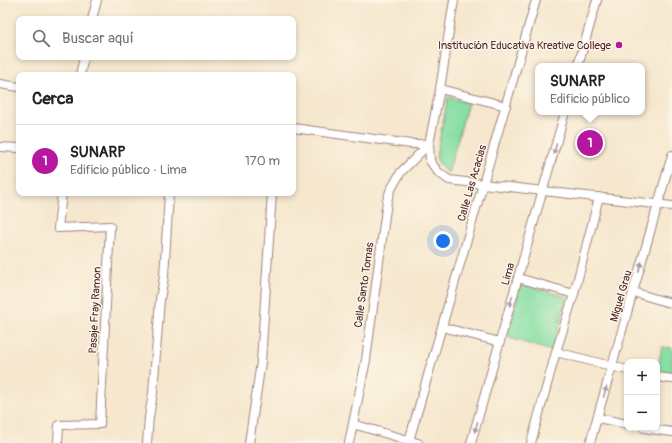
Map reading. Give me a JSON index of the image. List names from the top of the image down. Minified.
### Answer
{"streets":{"street":["Calle Las Acacias","Lima","Calle Santo Tomas","Miguel Grau","Pasaje Fray Ramon"]},"places":["Institución Educativa Kreative College"],"page":{"search":"Buscar aquí","popup":["SUNARP","Edificio público"],"heading":"Cerca","list":[{"mark":"1","name":"SUNARP","note":"Edificio público · Lima","value":"170 m"}],"pins":"1","map_buttons":["+","−"]}}
